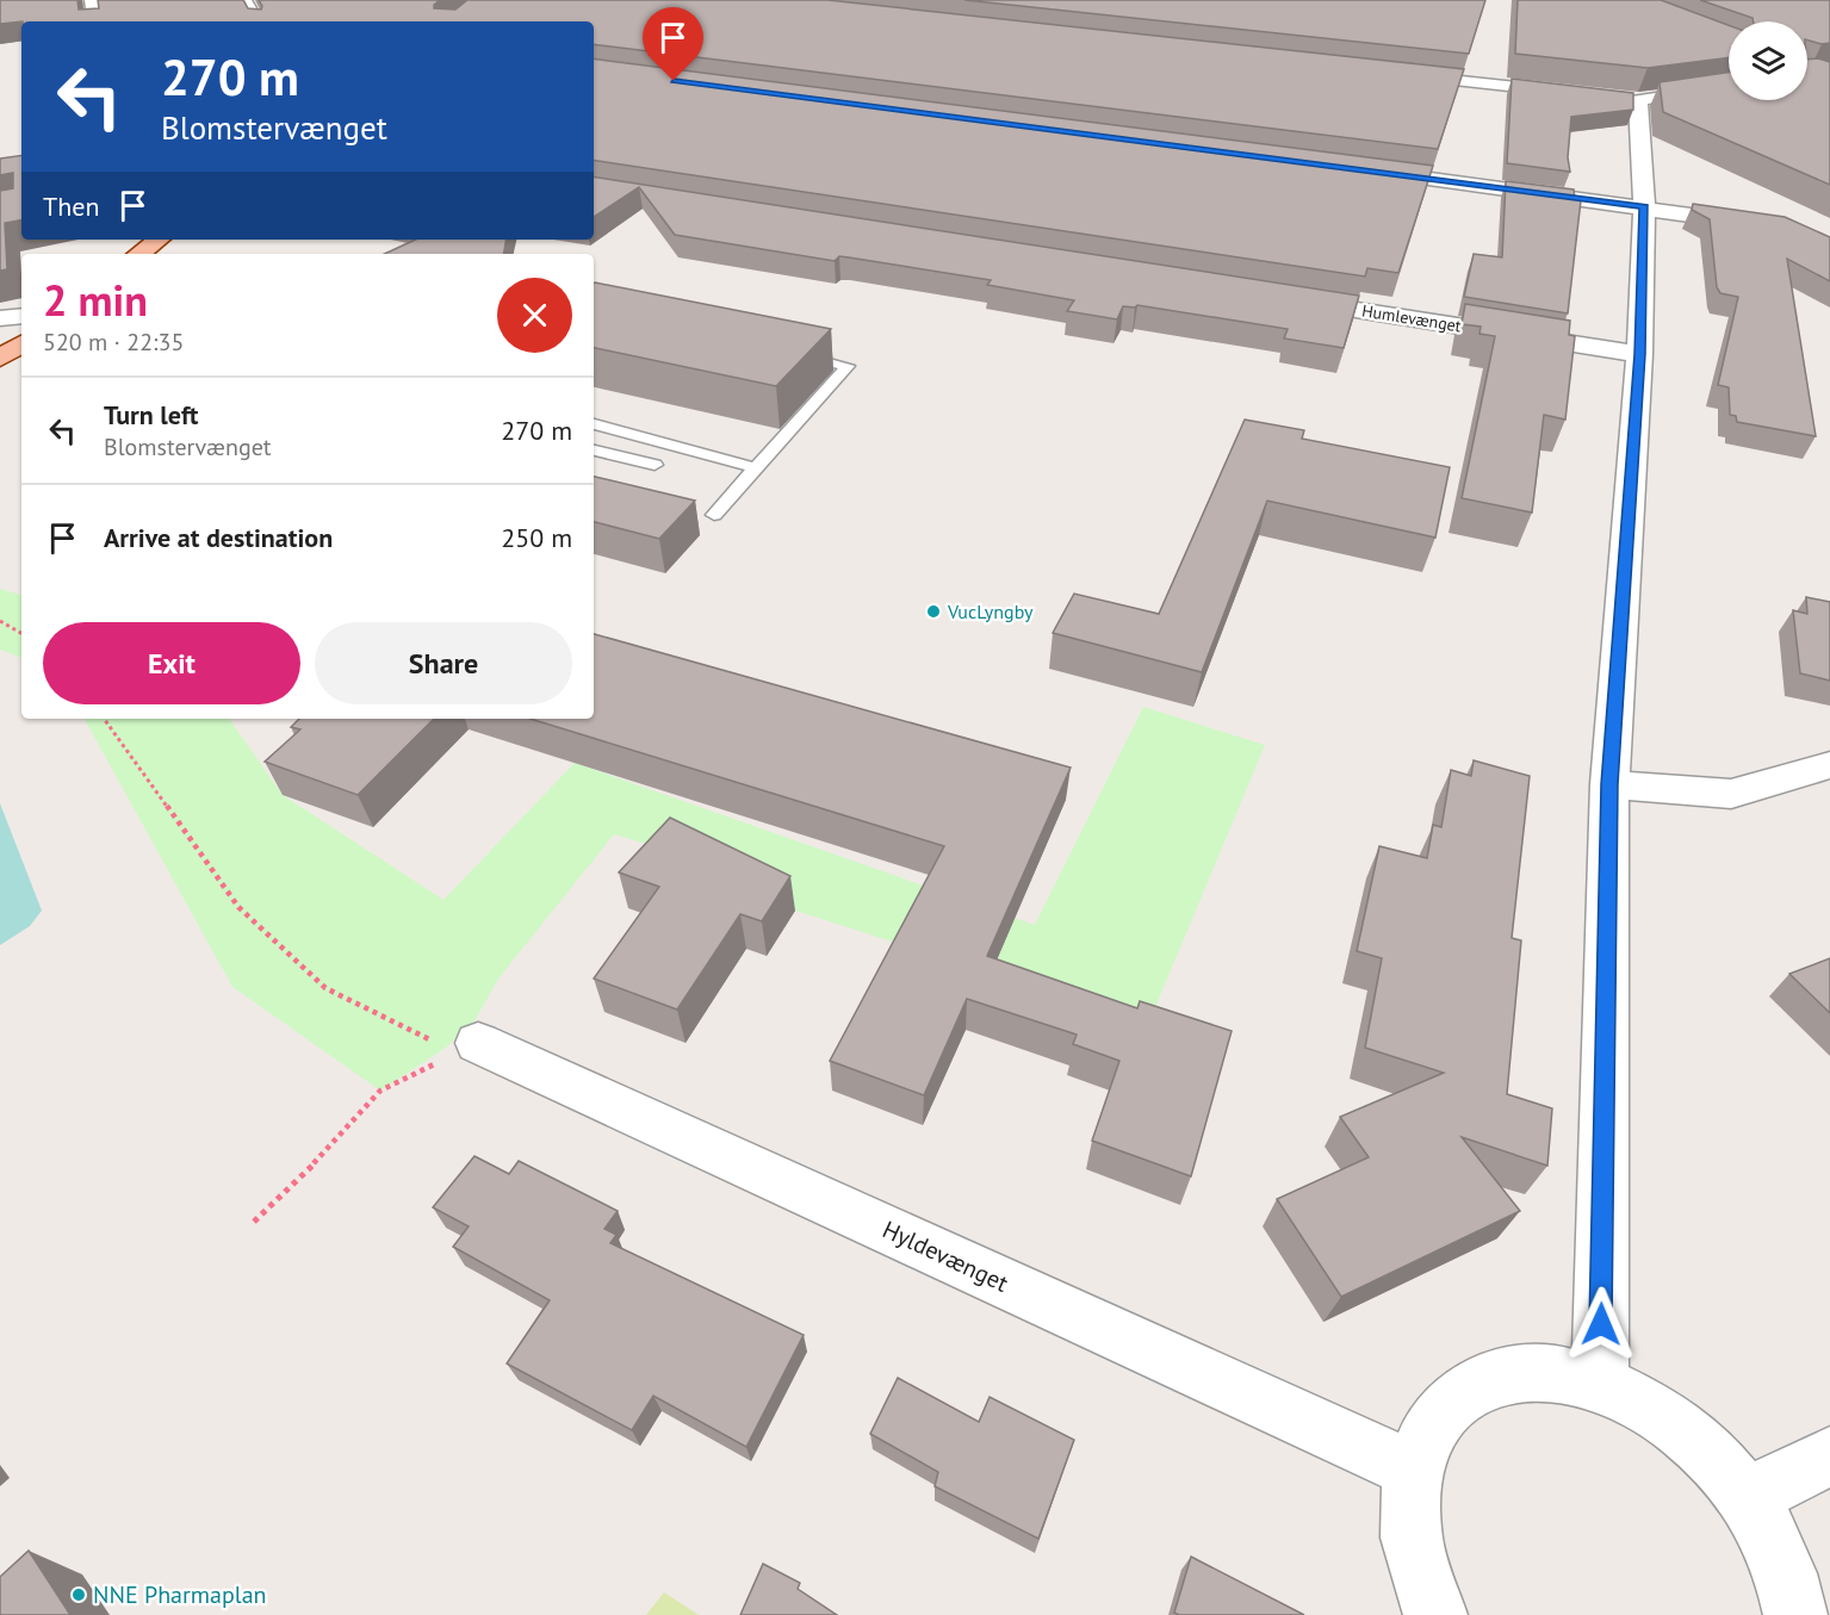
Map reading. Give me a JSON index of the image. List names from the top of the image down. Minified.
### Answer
{"streets":{"street":["Humlevænget","Hyldevænget"]},"places":["VucLyngby","NNE Pharmaplan"],"page":{"turn":["270 m","Blomstervænget"],"then":"Then","heading":["2 min","520 m · 22:35"],"list":[{"name":"Turn left","note":"Blomstervænget","value":"270 m"},{"name":"Arrive at destination","value":"250 m"}],"buttons":["Exit","Share"]}}
